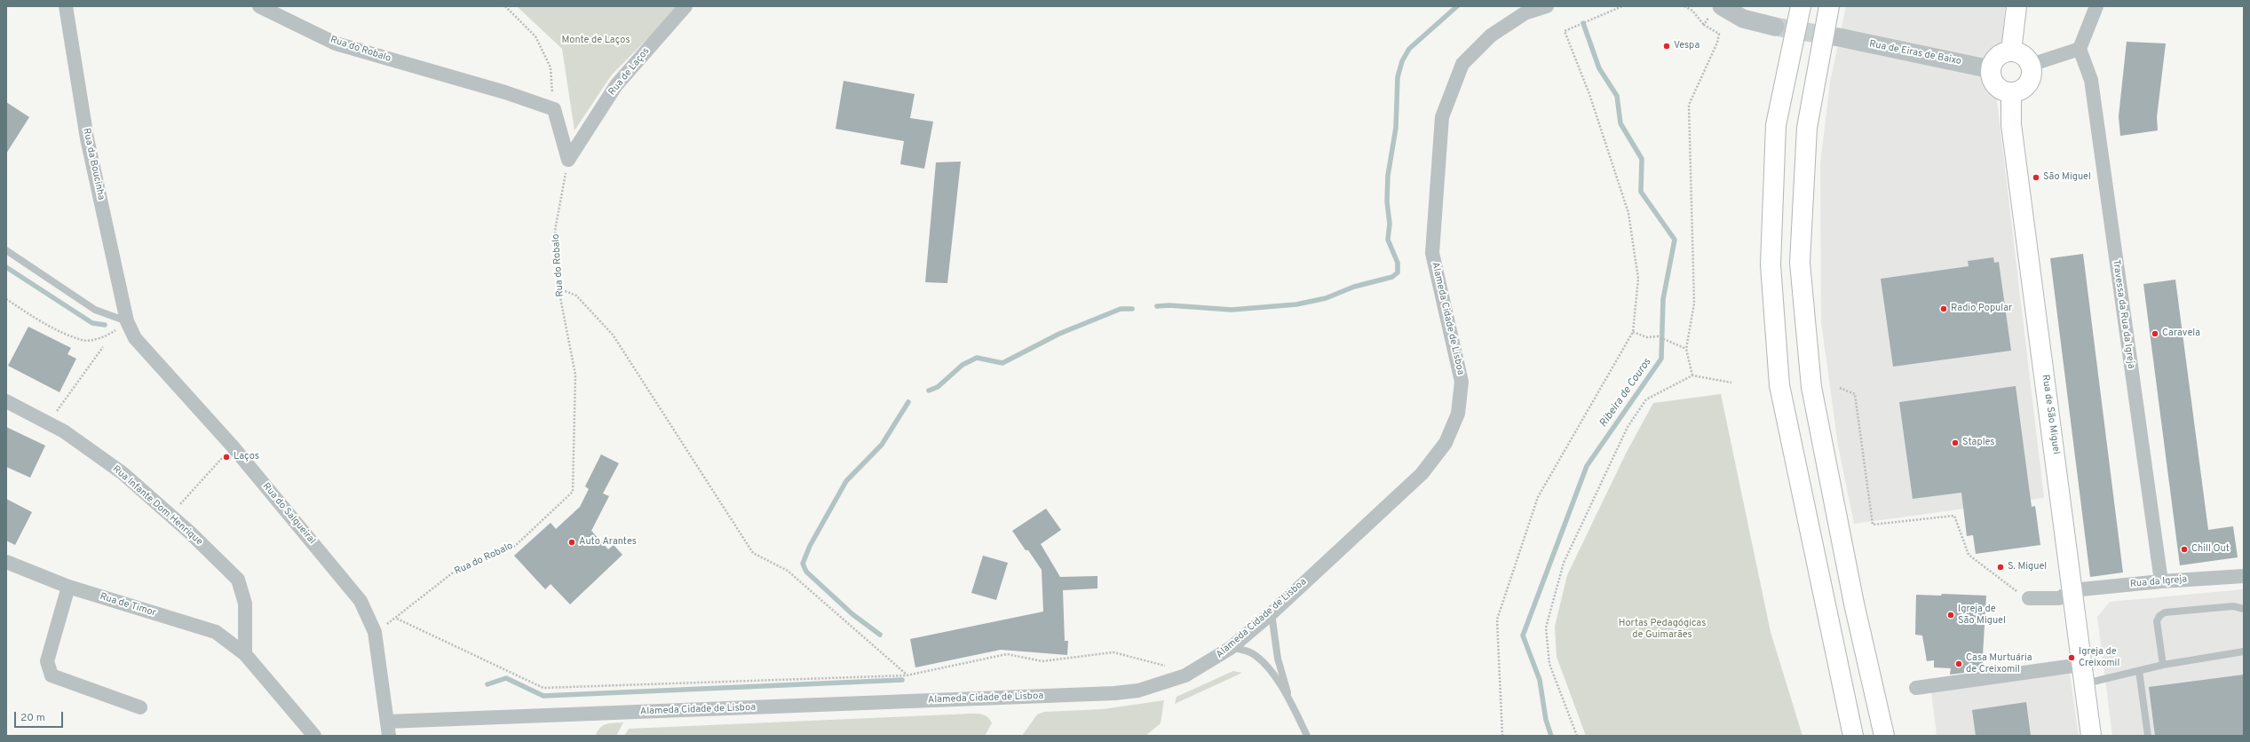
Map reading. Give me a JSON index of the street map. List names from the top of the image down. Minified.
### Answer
{"streets":{"main road":["Rua de São Miguel"],"street":["Rua do Robalo","Rua de Eiras de Baixo","Rua de Laços","Rua da Boucinha","Travessa da Rua da Igreja","Alameda Cidade de Lisboa","Rua Infante Dom Henrique","Rua do Salgueiral","Rua da Igreja","Rua de Timor"]},"crossings":[["Rua do Robalo","Rua de Laços"],["Rua do Robalo","Rua do Salgueiral"],["Rua de Eiras de Baixo","Rua de São Miguel"],["Rua da Boucinha","Rua do Salgueiral"],["Travessa da Rua da Igreja","Rua da Igreja"],["Alameda Cidade de Lisboa","Rua do Salgueiral"],["Rua de São Miguel","Rua da Igreja"],["Rua Infante Dom Henrique","Rua de Timor"]],"water":["Ribeira de Couros"],"parks":["Monte de Laços","Hortas Pedagógicas de Guimarães"],"places":["Vespa","São Miguel","Radio Popular","Caravela","Staples","Laços","Auto Arantes","Chill Out","S. Miguel","Igreja de São Miguel","Igreja de Creixomil","Casa Murtuária de Creixomil"],"scale_bar":"20 m"}
